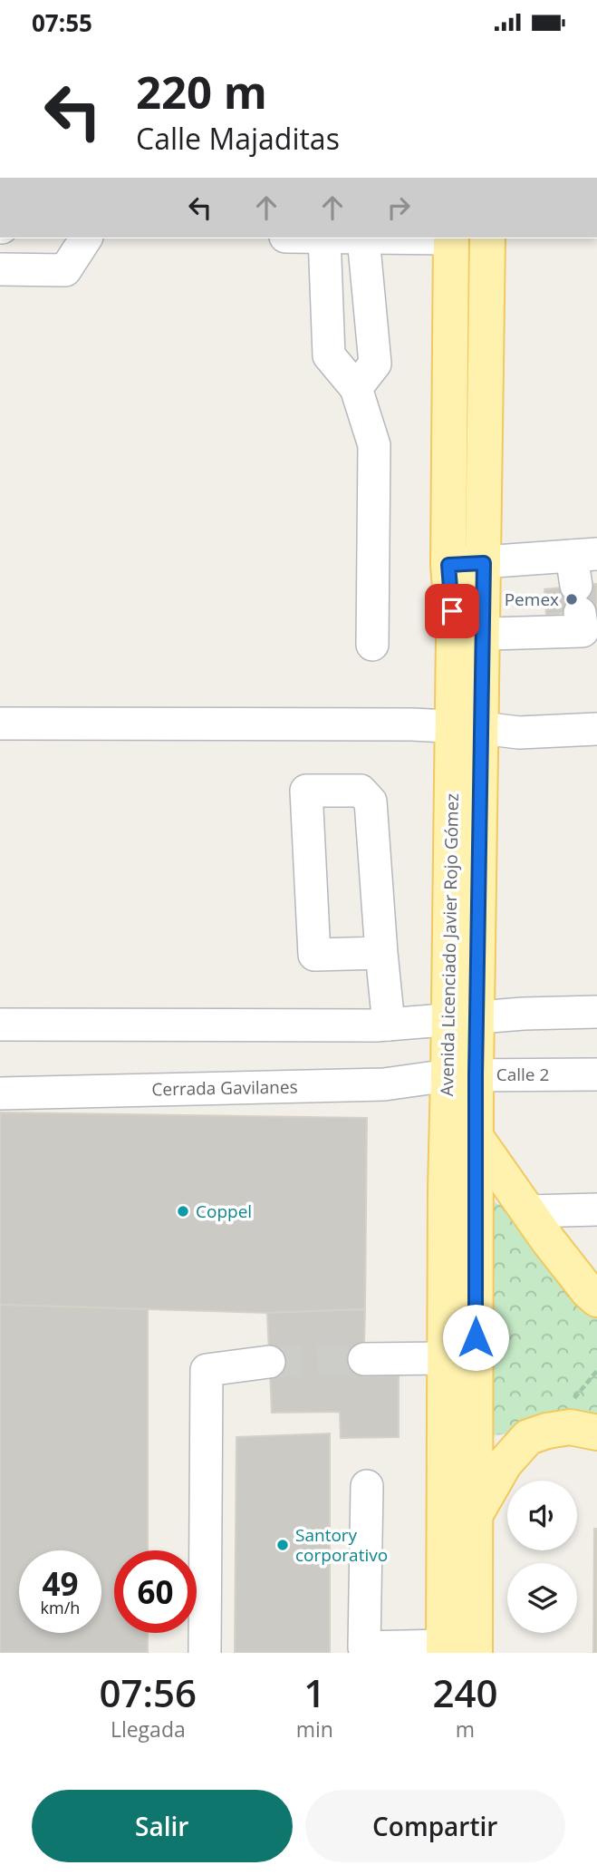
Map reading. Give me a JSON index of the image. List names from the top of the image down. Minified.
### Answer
{"streets":{"main road":["Avenida Licenciado Javier Rojo Gómez"],"street":["Calle 2","Cerrada Gavilanes"]},"crossings":[["Avenida Licenciado Javier Rojo Gómez","Calle 2"],["Avenida Licenciado Javier Rojo Gómez","Cerrada Gavilanes"],["Calle 2","Cerrada Gavilanes"]],"places":["Pemex","Coppel","Santory corporativo"],"page":{"status":"07:55","turn":["220 m","Calle Majaditas"],"speed":"49 km/h","limit":"60","eta":["07:56","Llegada","1","min","240","m"],"buttons":["Salir","Compartir"]}}
